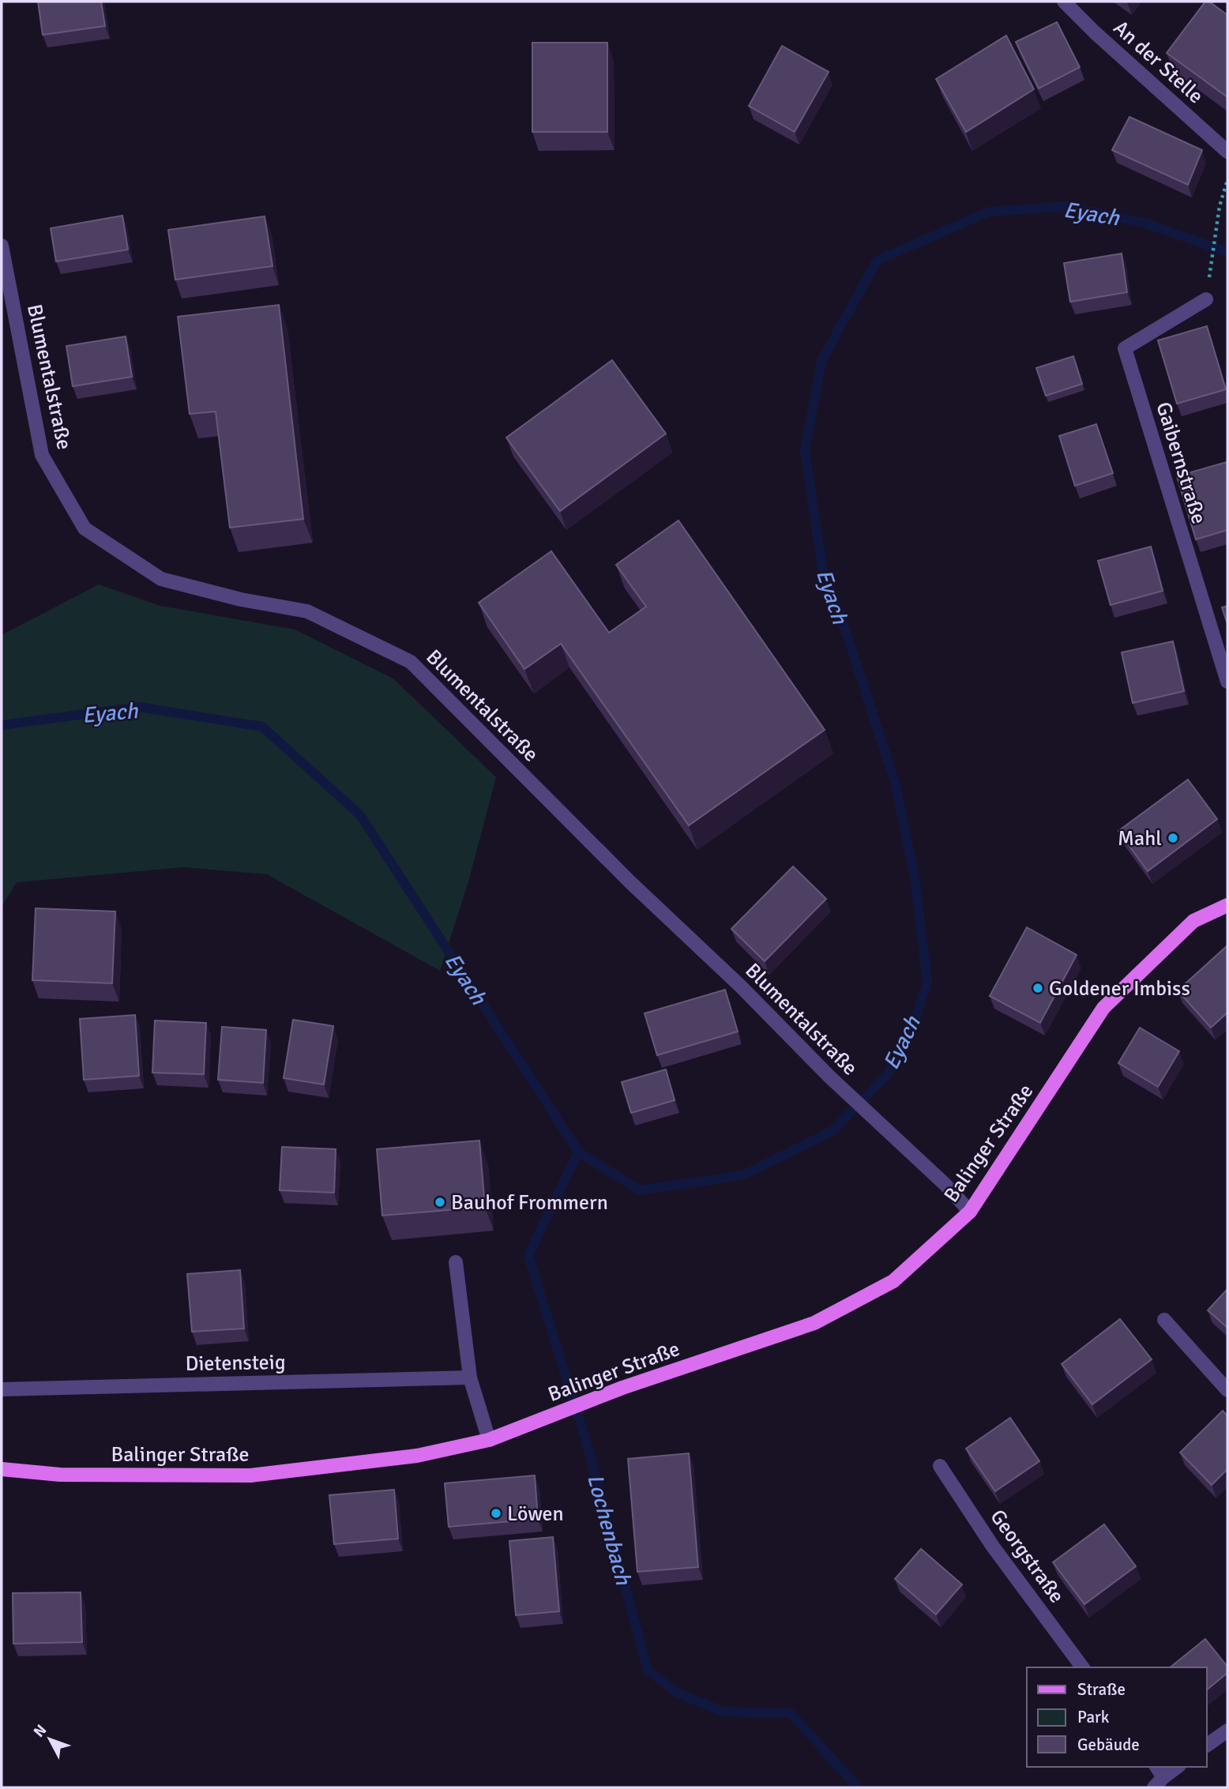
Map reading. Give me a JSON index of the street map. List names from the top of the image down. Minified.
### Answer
{"streets":{"main road":["Balinger Straße"],"street":["An der Stelle","Blumentalstraße","Gaibernstraße","Dietensteig","Georgstraße"]},"crossings":[["Blumentalstraße","Balinger Straße"]],"water":["Eyach","Lochenbach"],"places":["Mahl","Goldener Imbiss","Bauhof Frommern","Löwen"],"legend":["Straße","Park","Gebäude"],"north":"top left"}
